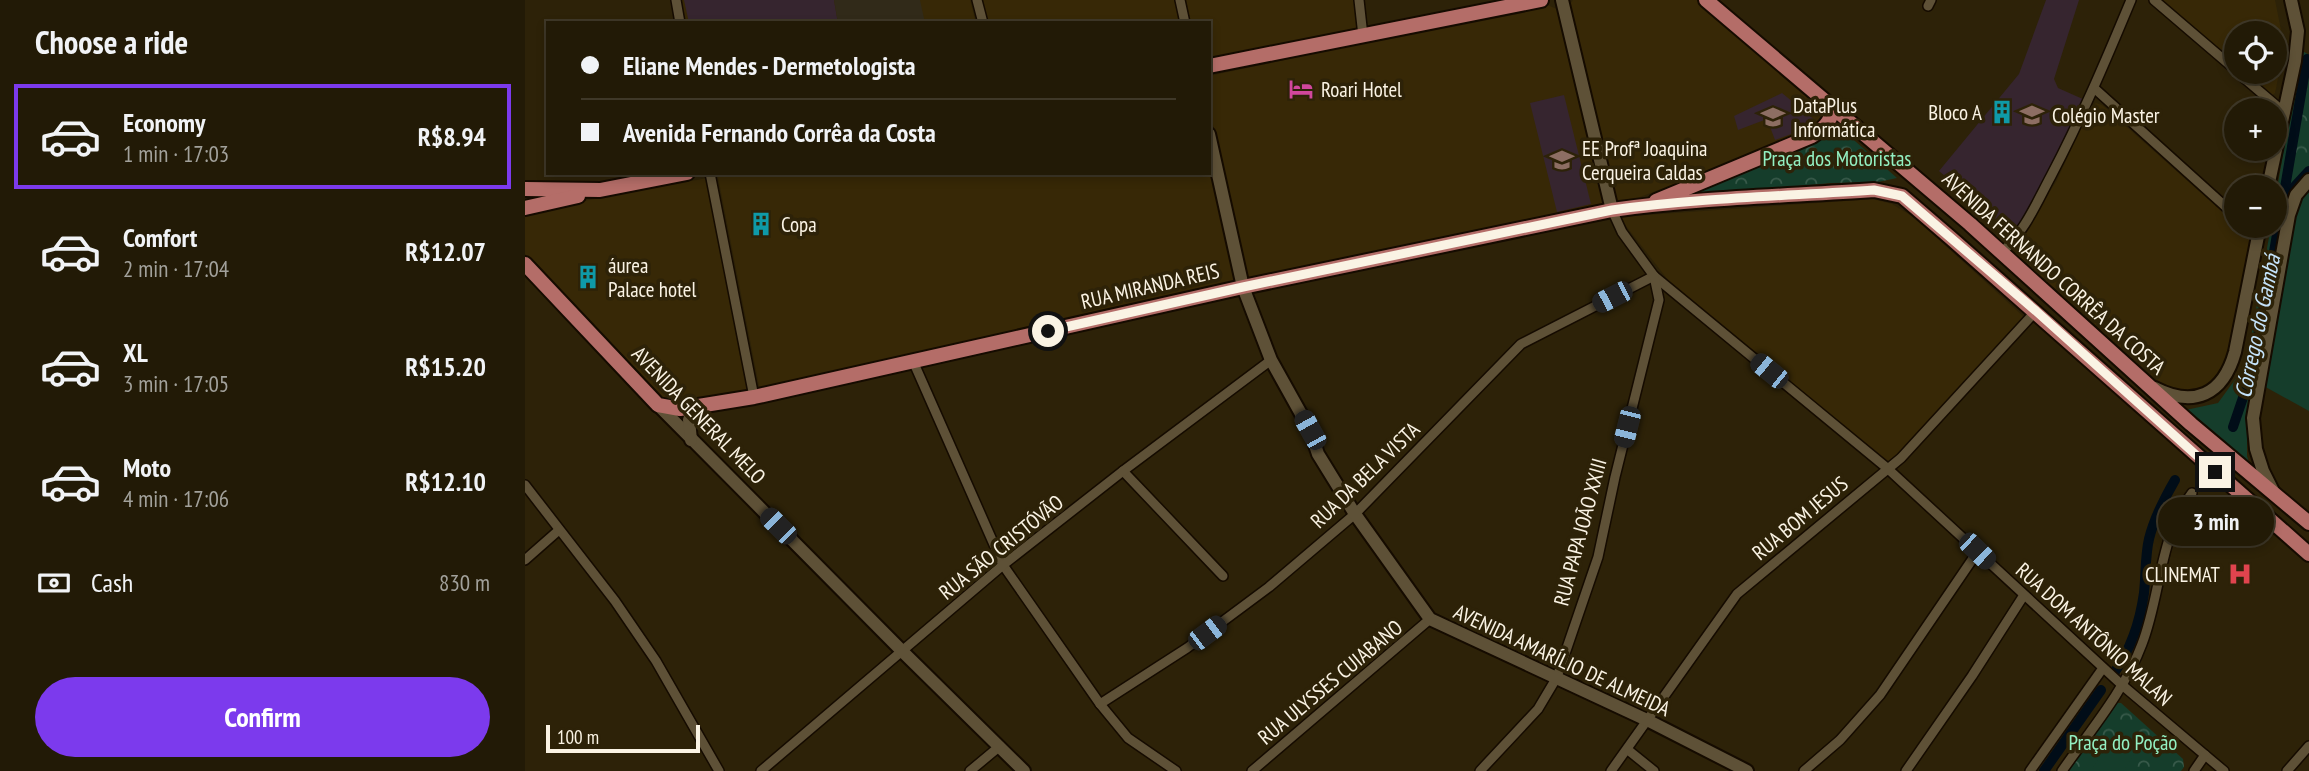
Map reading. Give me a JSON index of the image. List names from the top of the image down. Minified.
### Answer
{"streets":{"main road":["AVENIDA FERNANDO CORRÊA DA COSTA","RUA MIRANDA REIS","AVENIDA GENERAL MELO"],"street":["RUA DA BELA VISTA","RUA BOM JESUS","RUA PAPA JOÃO XXIII","RUA SÃO CRISTÓVÃO","RUA DOM ANTÔNIO MALAN","AVENIDA AMARÍLIO DE ALMEIDA","RUA ULYSSES CUIABANO"]},"crossings":[["AVENIDA FERNANDO CORRÊA DA COSTA","RUA BOM JESUS"],["RUA MIRANDA REIS","AVENIDA GENERAL MELO"],["RUA MIRANDA REIS","AVENIDA AMARÍLIO DE ALMEIDA"],["AVENIDA GENERAL MELO","RUA SÃO CRISTÓVÃO"],["RUA DA BELA VISTA","RUA PAPA JOÃO XXIII"],["RUA DA BELA VISTA","RUA DOM ANTÔNIO MALAN"],["RUA DA BELA VISTA","AVENIDA AMARÍLIO DE ALMEIDA"],["RUA BOM JESUS","RUA DOM ANTÔNIO MALAN"],["RUA BOM JESUS","AVENIDA AMARÍLIO DE ALMEIDA"],["RUA PAPA JOÃO XXIII","RUA DOM ANTÔNIO MALAN"],["RUA PAPA JOÃO XXIII","AVENIDA AMARÍLIO DE ALMEIDA"],["RUA SÃO CRISTÓVÃO","AVENIDA AMARÍLIO DE ALMEIDA"],["AVENIDA AMARÍLIO DE ALMEIDA","RUA ULYSSES CUIABANO"]],"water":["Córrego do Gambá"],"parks":["Praça dos Motoristas","Praça do Poção"],"places":{"hotel":["Roari Hotel"],"building":["Bloco A","Copa","áurea Palace hotel"],"school or university":["Colégio Master","DataPlus Informática","EE Profª Joaquina Cerqueira Caldas"],"hospital":["CLINEMAT"]},"scale_bar":"100 m","page":{"heading":"Choose a ride","map_buttons":["+","−"],"banner":["Eliane Mendes - Dermetologista","Avenida Fernando Corrêa da Costa"],"list":[{"name":"Economy","note":"1 min · 17:03","value":"R$8.94"},{"name":"Comfort","note":"2 min · 17:04","value":"R$12.07"},{"name":"XL","note":"3 min · 17:05","value":"R$15.20"},{"name":"Moto","note":"4 min · 17:06","value":"R$12.10"}],"bubble":"3 min","pay":["Cash","830 m"],"buttons":"Confirm","scale":"100 m"}}
